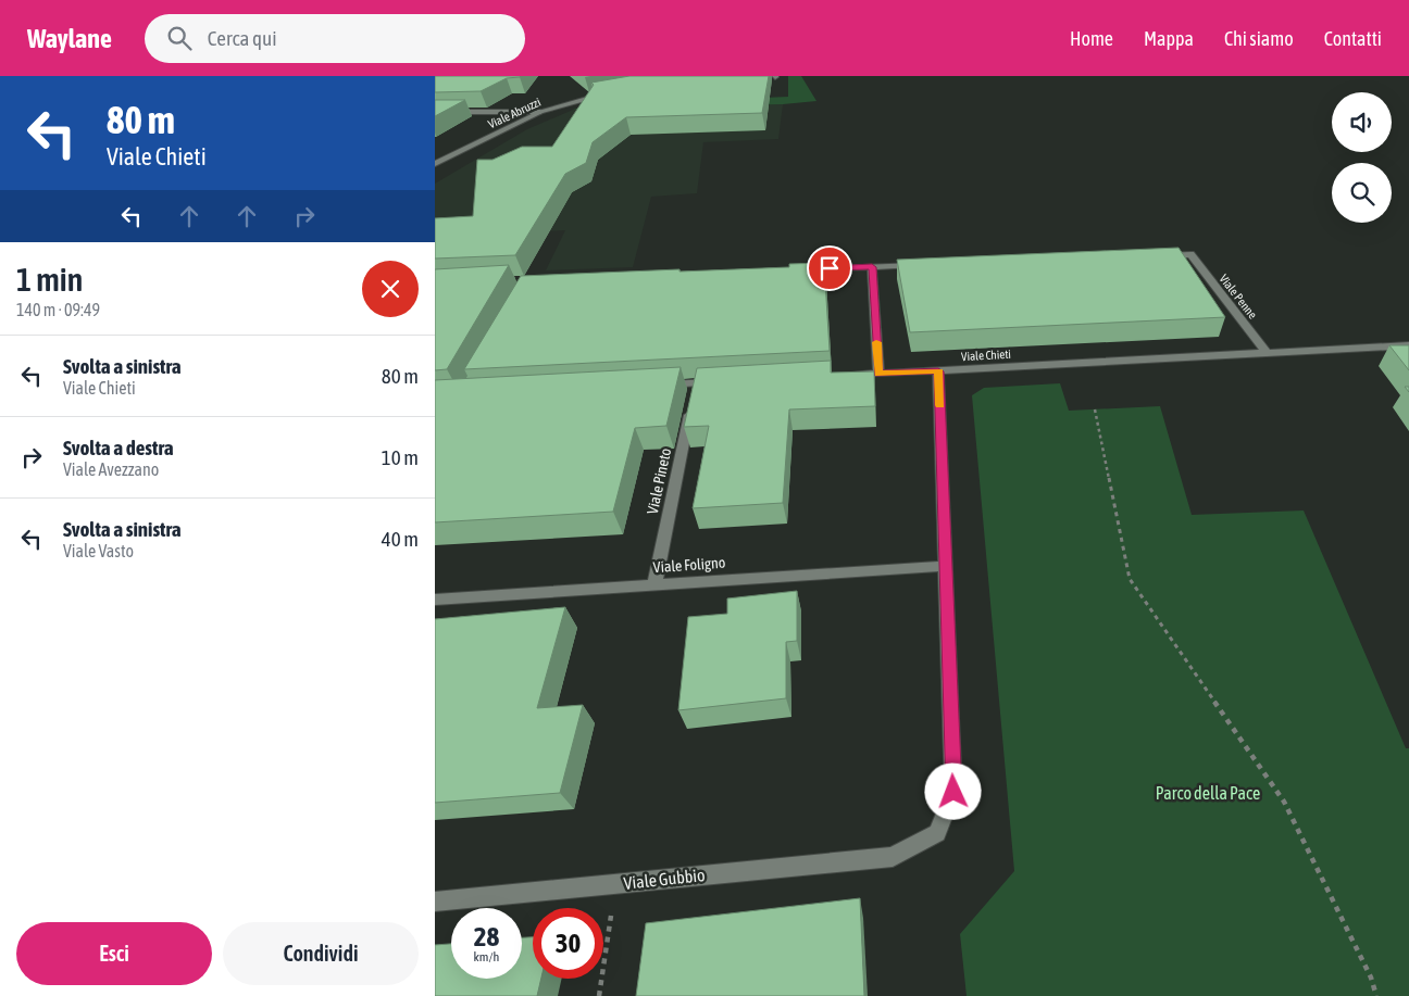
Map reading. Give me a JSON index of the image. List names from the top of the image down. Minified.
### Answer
{"streets":{"street":["Viale Abruzzi","Viale Penne","Viale Chieti","Viale Pineto","Viale Foligno","Viale Gubbio"]},"crossings":[["Viale Penne","Viale Chieti"],["Viale Pineto","Viale Foligno"],["Viale Foligno","Viale Gubbio"]],"parks":["Parco della Pace"],"page":{"header":"Waylane","search":"Cerca qui","nav":["Home","Mappa","Chi siamo","Contatti"],"turn":["80 m","Viale Chieti"],"heading":["1 min","140 m · 09:49"],"list":[{"name":"Svolta a sinistra","note":"Viale Chieti","value":"80 m"},{"name":"Svolta a destra","note":"Viale Avezzano","value":"10 m"},{"name":"Svolta a sinistra","note":"Viale Vasto","value":"40 m"}],"speed":"28 km/h","limit":"30","buttons":["Esci","Condividi"]}}
